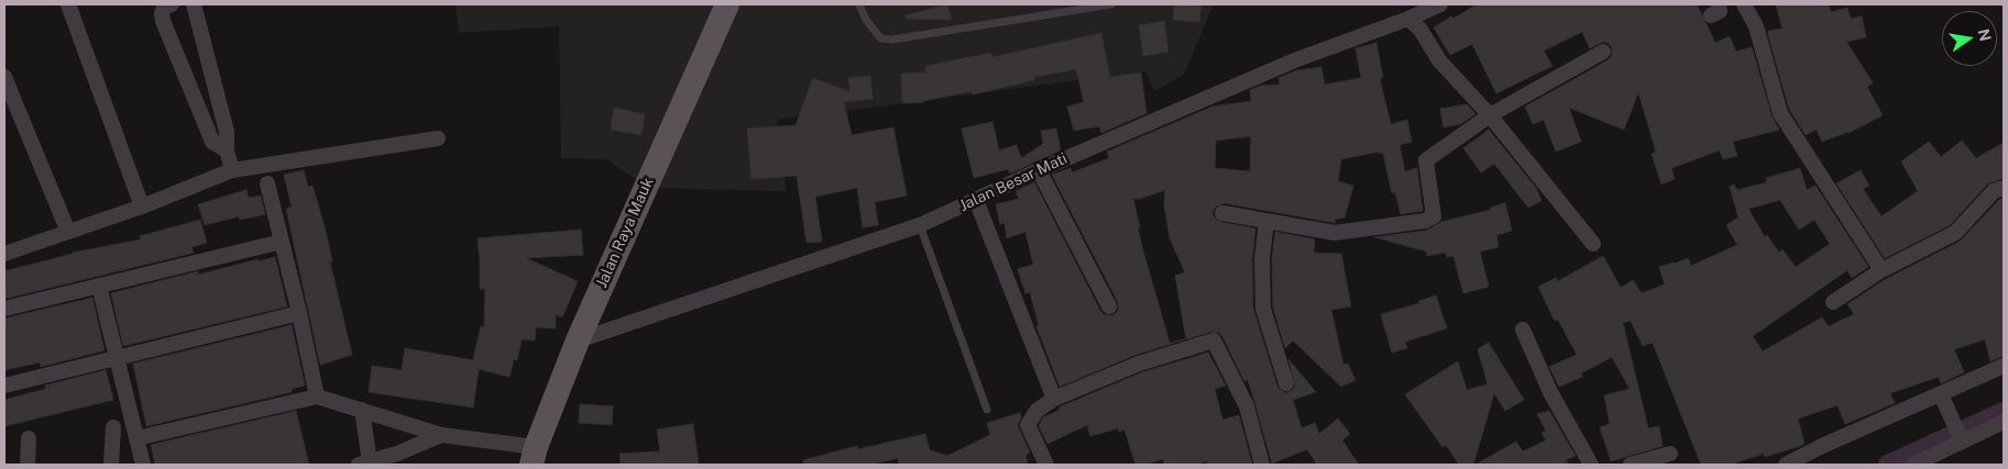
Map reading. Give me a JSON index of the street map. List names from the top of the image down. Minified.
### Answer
{"streets":{"main road":["Jalan Raya Mauk"],"street":["Jalan Besar Mati"]},"crossings":[["Jalan Besar Mati","Jalan Raya Mauk"]],"north":"right"}
